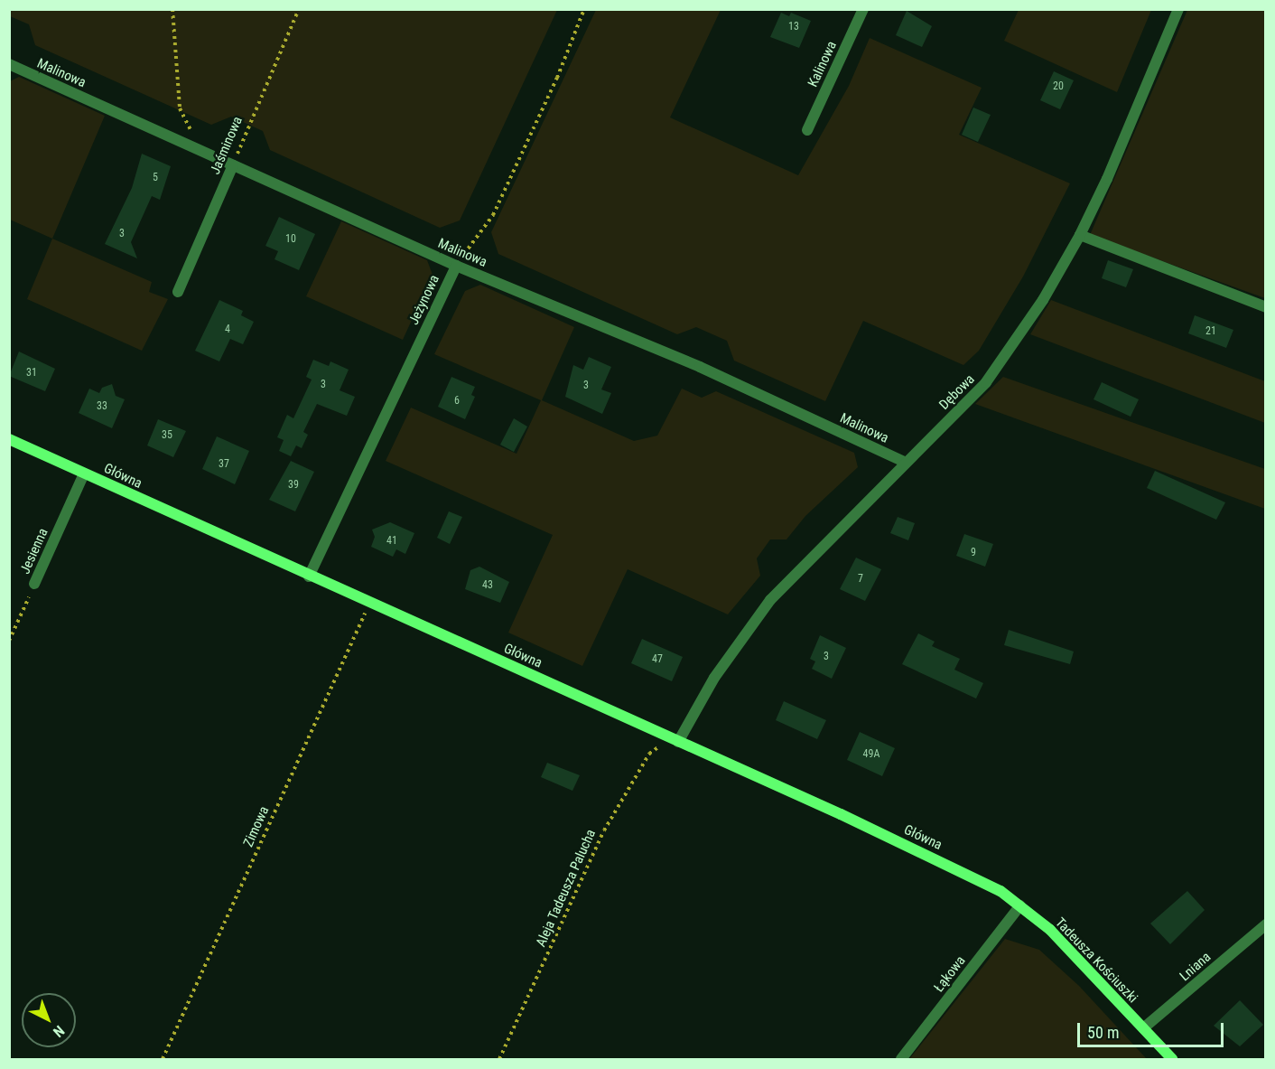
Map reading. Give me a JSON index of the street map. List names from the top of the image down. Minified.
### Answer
{"streets":{"street":["Kalinowa","Malinowa","Jaśminowa","Jeżynowa","Dębowa","Główna","Jesienna","Tadeusza Kościuszki","Lniana","Łąkowa"],"path":["Zimowa","Aleja Tadeusza Palucha"]},"crossings":[["Malinowa","Jaśminowa"],["Malinowa","Jeżynowa"],["Malinowa","Dębowa"],["Jeżynowa","Główna"],["Dębowa","Główna"],["Dębowa","Aleja Tadeusza Palucha"],["Główna","Jesienna"],["Główna","Zimowa"],["Główna","Aleja Tadeusza Palucha"],["Główna","Tadeusza Kościuszki"],["Główna","Łąkowa"],["Tadeusza Kościuszki","Lniana"],["Tadeusza Kościuszki","Łąkowa"]],"house_numbers":["13","20","5","3","10","4","21","31","3","3","6","33","35","37","39","41","9","7","43","3","47","49A"],"scale_bar":"50 m","north":"bottom right"}
